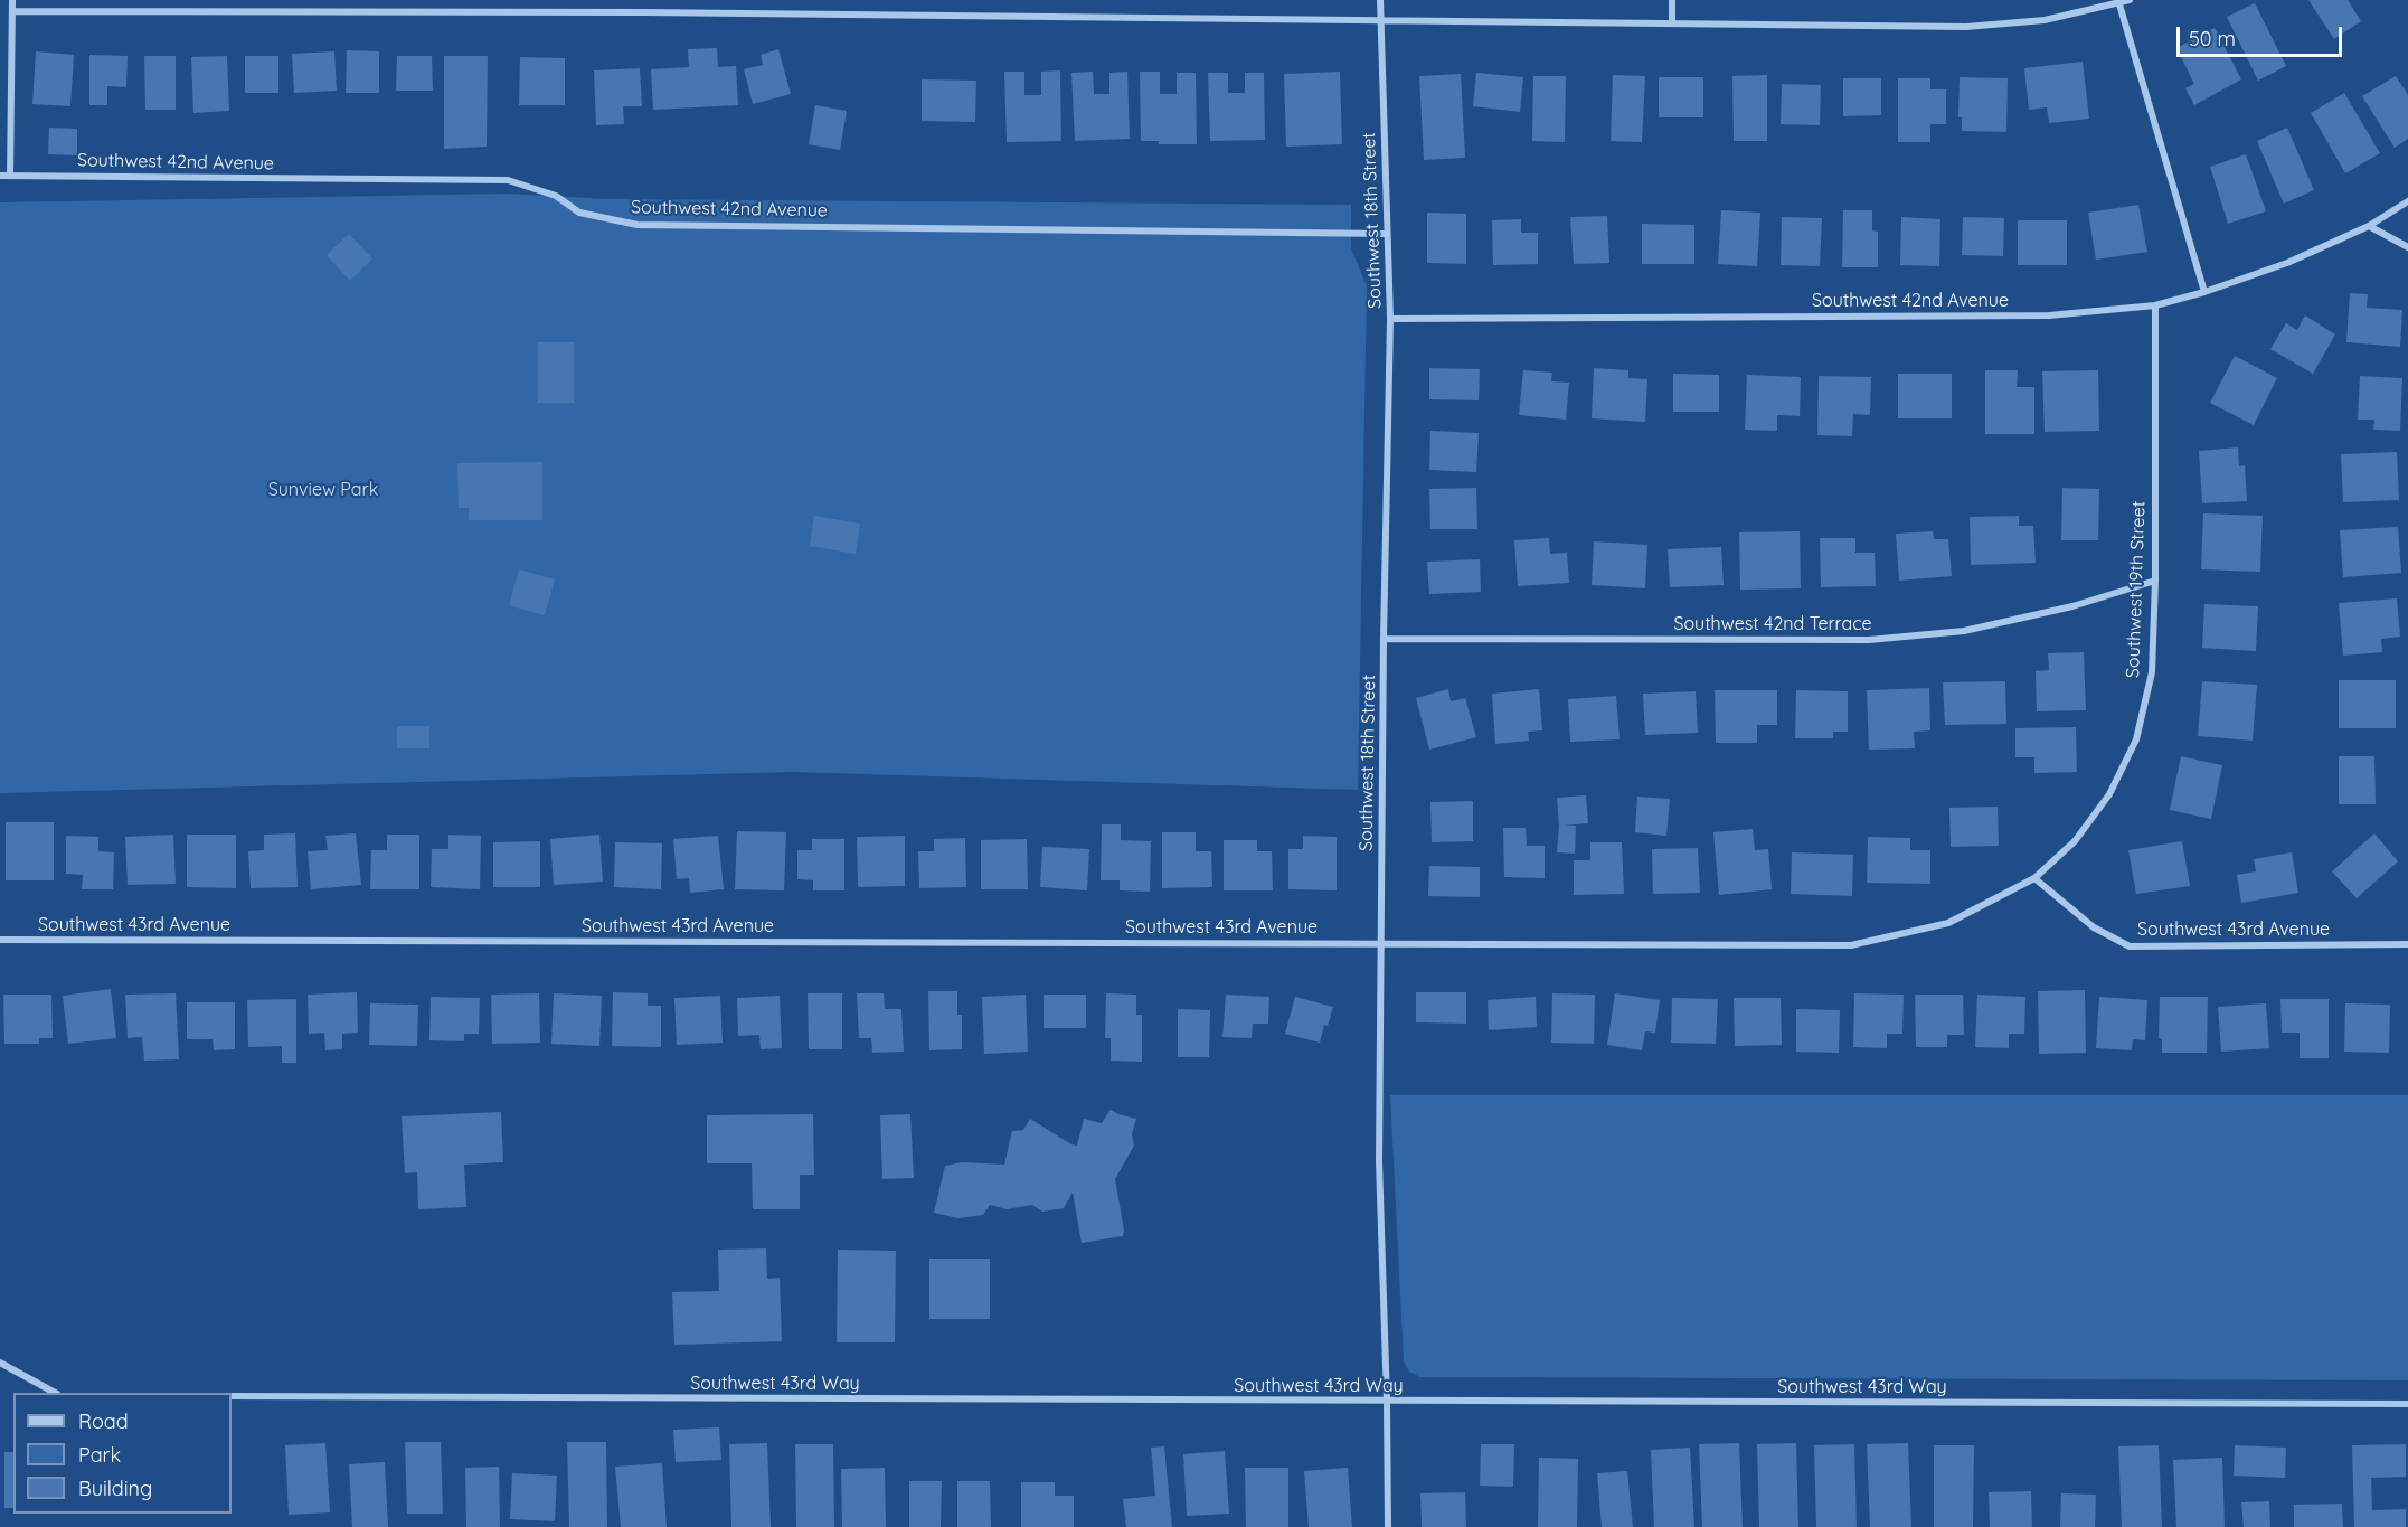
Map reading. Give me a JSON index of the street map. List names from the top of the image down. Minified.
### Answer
{"streets":{"street":["Southwest 42nd Avenue","Southwest 18th Street","Southwest 19th Street","Southwest 42nd Terrace","Southwest 43rd Avenue","Southwest 43rd Way"]},"crossings":[["Southwest 42nd Avenue","Southwest 18th Street"],["Southwest 42nd Avenue","Southwest 19th Street"],["Southwest 18th Street","Southwest 42nd Terrace"],["Southwest 18th Street","Southwest 43rd Avenue"],["Southwest 18th Street","Southwest 43rd Way"],["Southwest 19th Street","Southwest 42nd Terrace"],["Southwest 19th Street","Southwest 43rd Avenue"]],"parks":["Sunview Park"],"legend":["Road","Park","Building"],"scale_bar":"50 m"}
